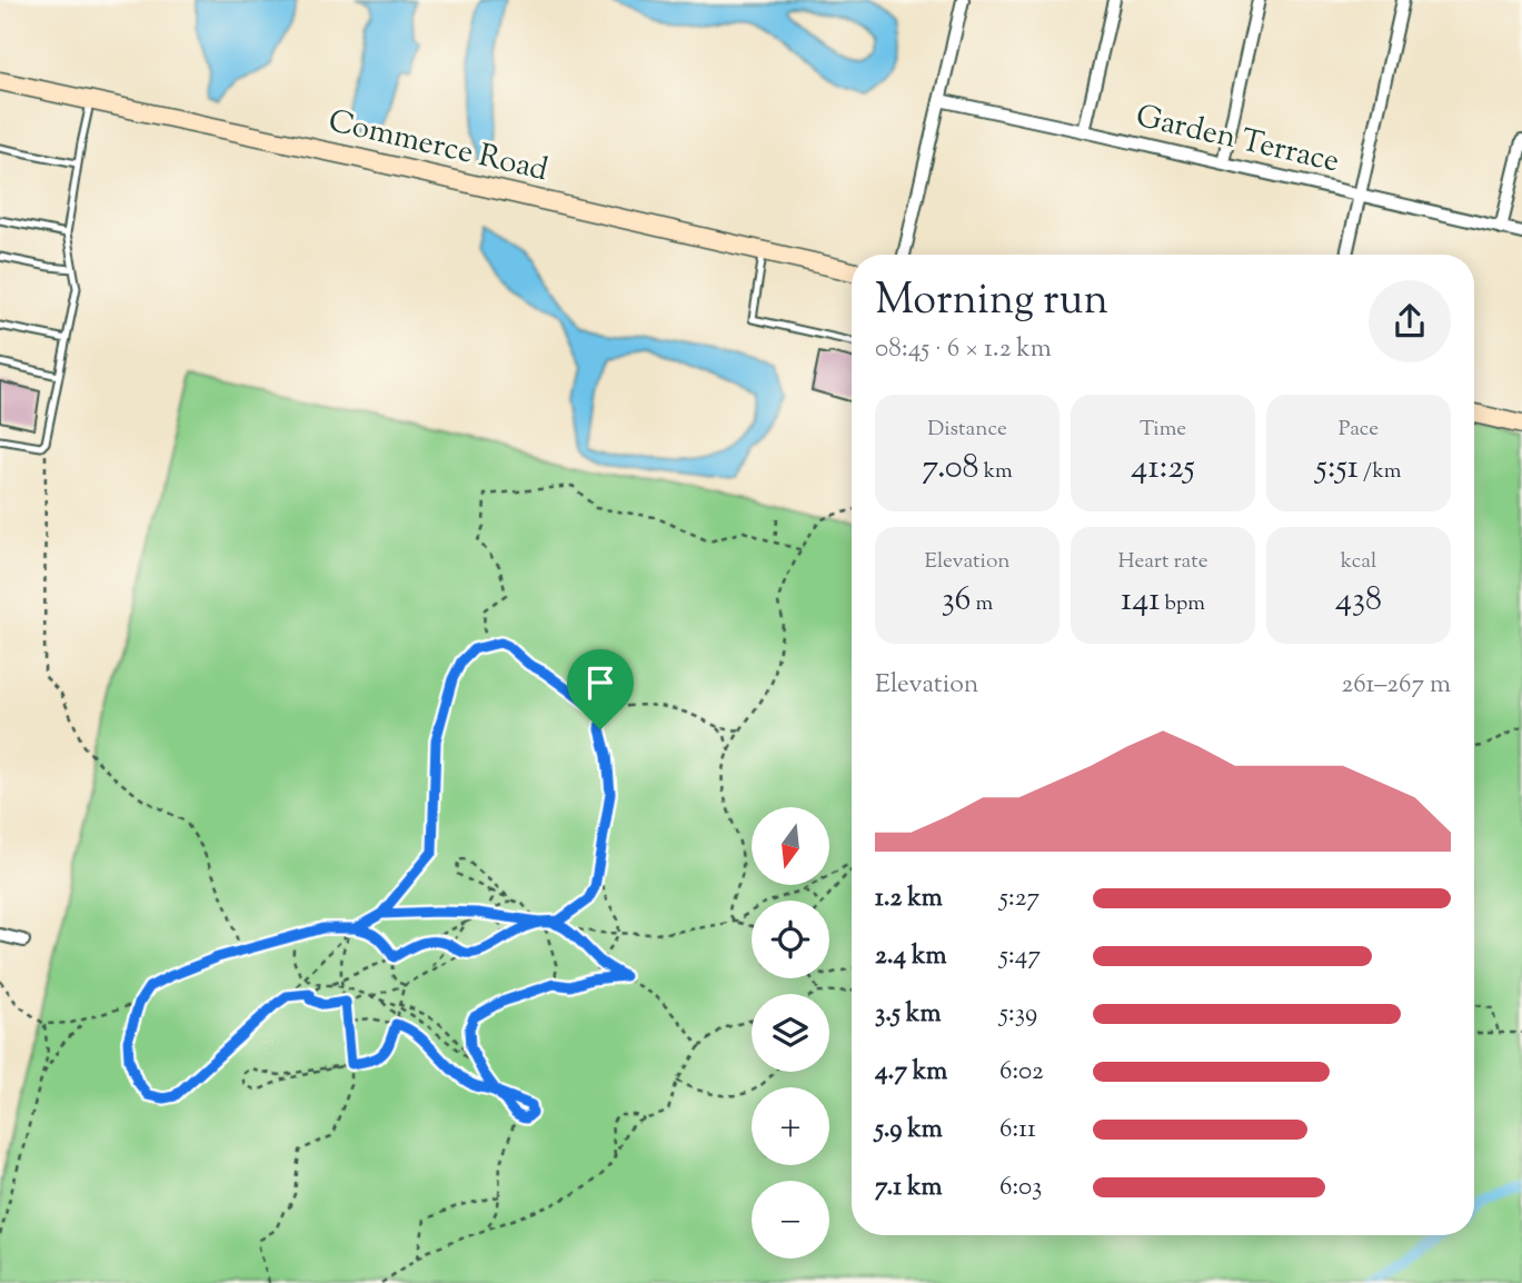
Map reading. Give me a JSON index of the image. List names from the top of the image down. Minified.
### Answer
{"streets":{"main road":["Commerce Road"],"street":["Garden Terrace"]},"north":"bottom","page":{"heading":["Morning run","08:45 · 6 × 1.2 km"],"stats":[["Distance","7.08 km"],["Time","41:25"],["Pace","5:51 /km"],["Elevation","36 m"],["Heart rate","141 bpm"],["kcal","438"]],"chart":["Elevation","261–267 m"],"map_buttons":["+","−"],"list":[{"name":"1.2 km","note":"5:27"},{"name":"2.4 km","note":"5:47"},{"name":"3.5 km","note":"5:39"},{"name":"4.7 km","note":"6:02"},{"name":"5.9 km","note":"6:11"},{"name":"7.1 km","note":"6:03"}]}}
